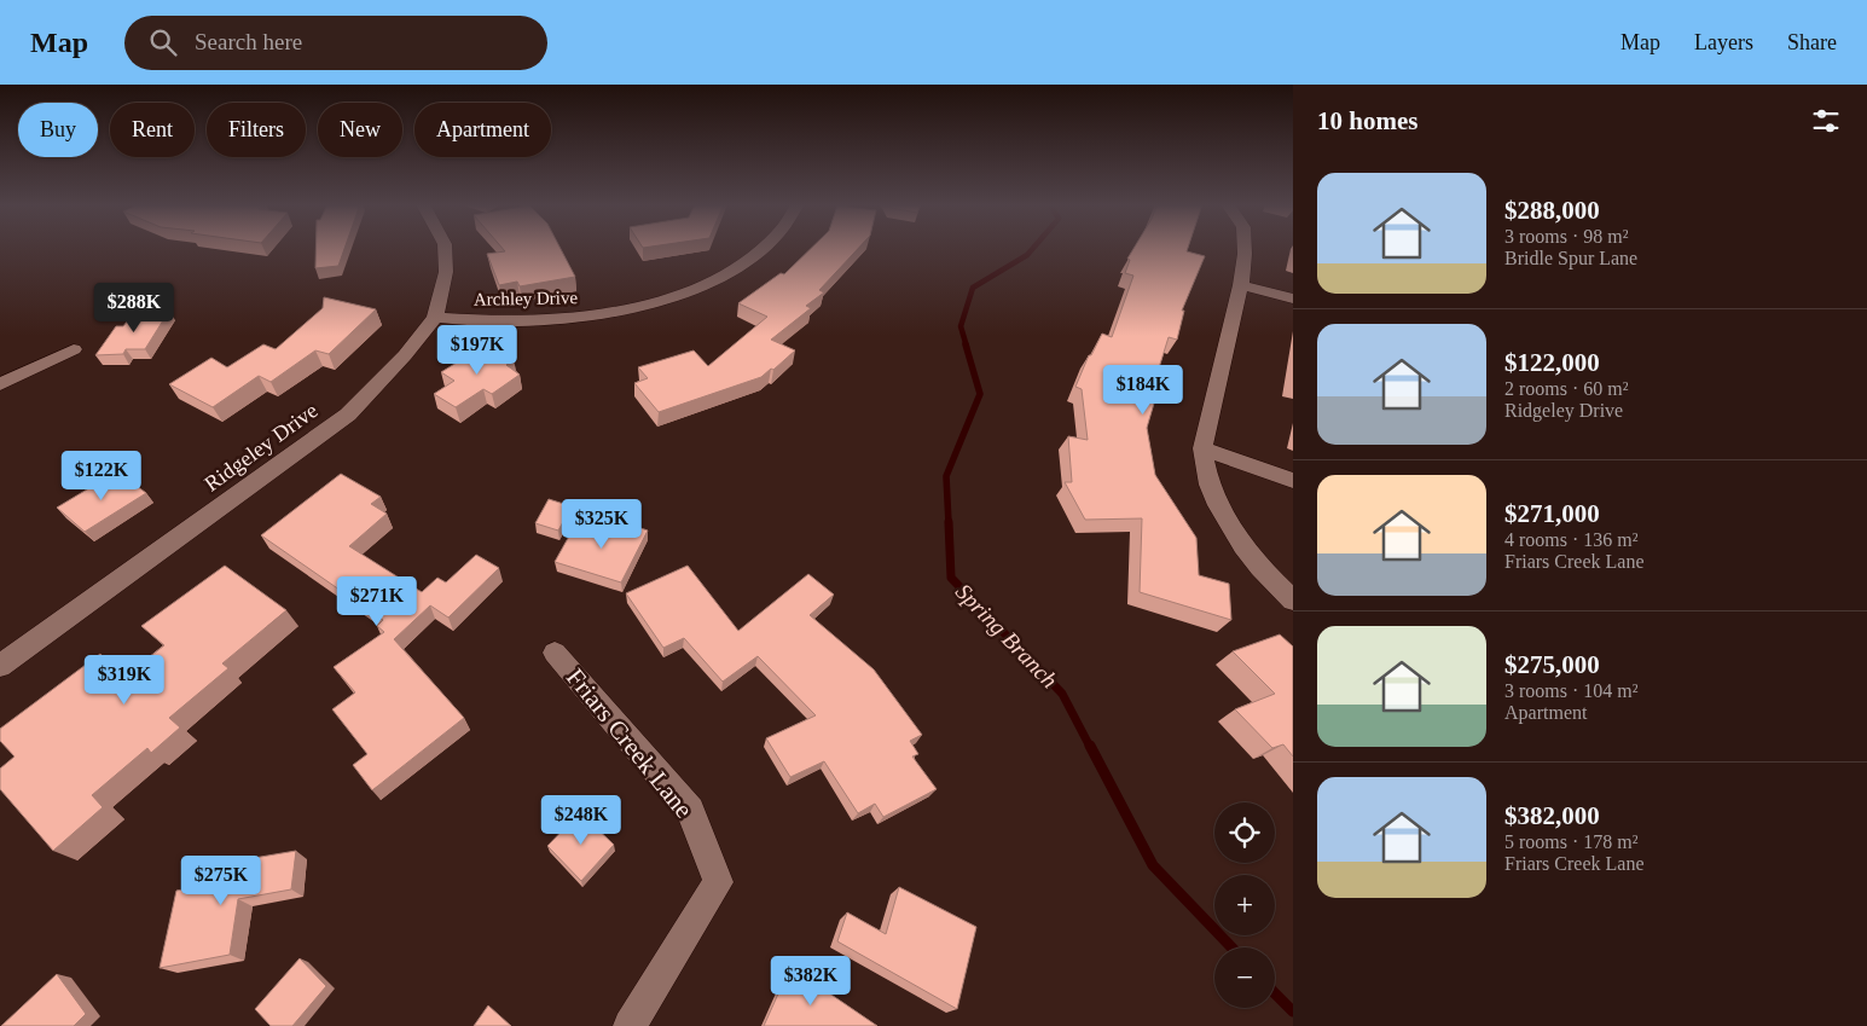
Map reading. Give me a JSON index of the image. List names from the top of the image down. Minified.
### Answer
{"streets":{"street":["Archley Drive","Ridgeley Drive","Friars Creek Lane"]},"crossings":[["Archley Drive","Ridgeley Drive"]],"water":["Spring Branch"],"page":{"header":"Map","search":"Search here","nav":["Map","Layers","Share"],"heading":"10 homes","chip":["Buy","Rent","Filters","New","Apartment"],"list":[{"name":"$288,000","note":"3 rooms · 98 m² · Bridle Spur Lane"},{"name":"$122,000","note":"2 rooms · 60 m² · Ridgeley Drive"},{"name":"$271,000","note":"4 rooms · 136 m² · Friars Creek Lane"},{"name":"$275,000","note":"3 rooms · 104 m² · Apartment"},{"name":"$382,000","note":"5 rooms · 178 m² · Friars Creek Lane"}],"price":["$288K","$197K","$184K","$122K","$325K","$271K","$319K","$248K","$275K","$382K"],"map_buttons":["+","−"]}}
